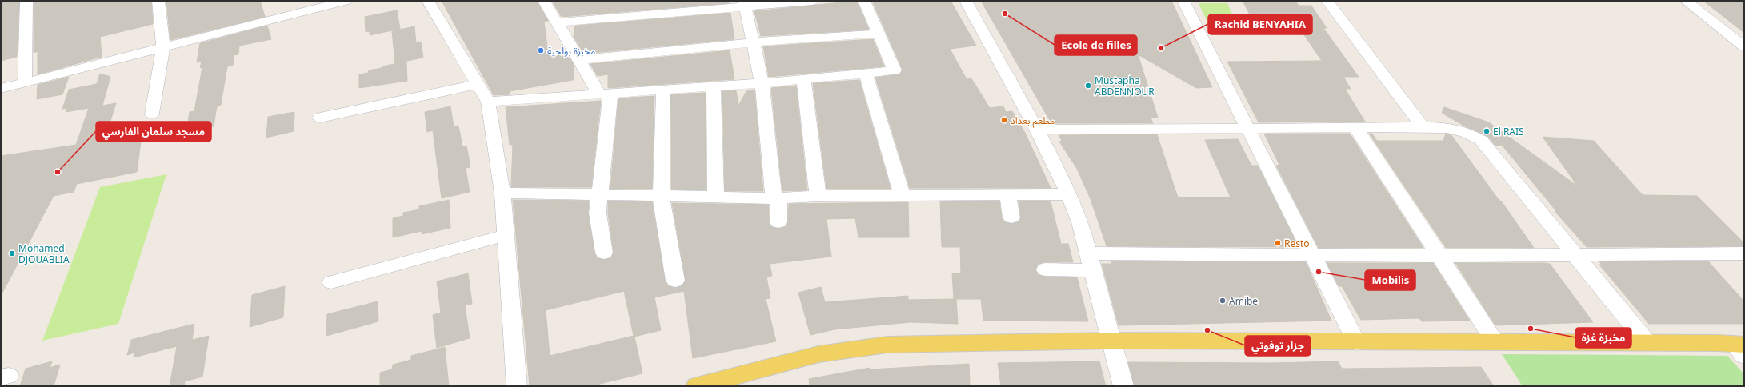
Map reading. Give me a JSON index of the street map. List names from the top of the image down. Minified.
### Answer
{"places":["Ecole de filles","Rachid BENYAHIA","مخبزة بولحية","Mustapha ABDENNOUR","مطعم بغداد","El RAIS","مسجد سلمان الفارسي","Resto","Mohamed DJOUABLIA","Mobilis","Amibe","مخبزة غزة","جزار توفوتي"]}
